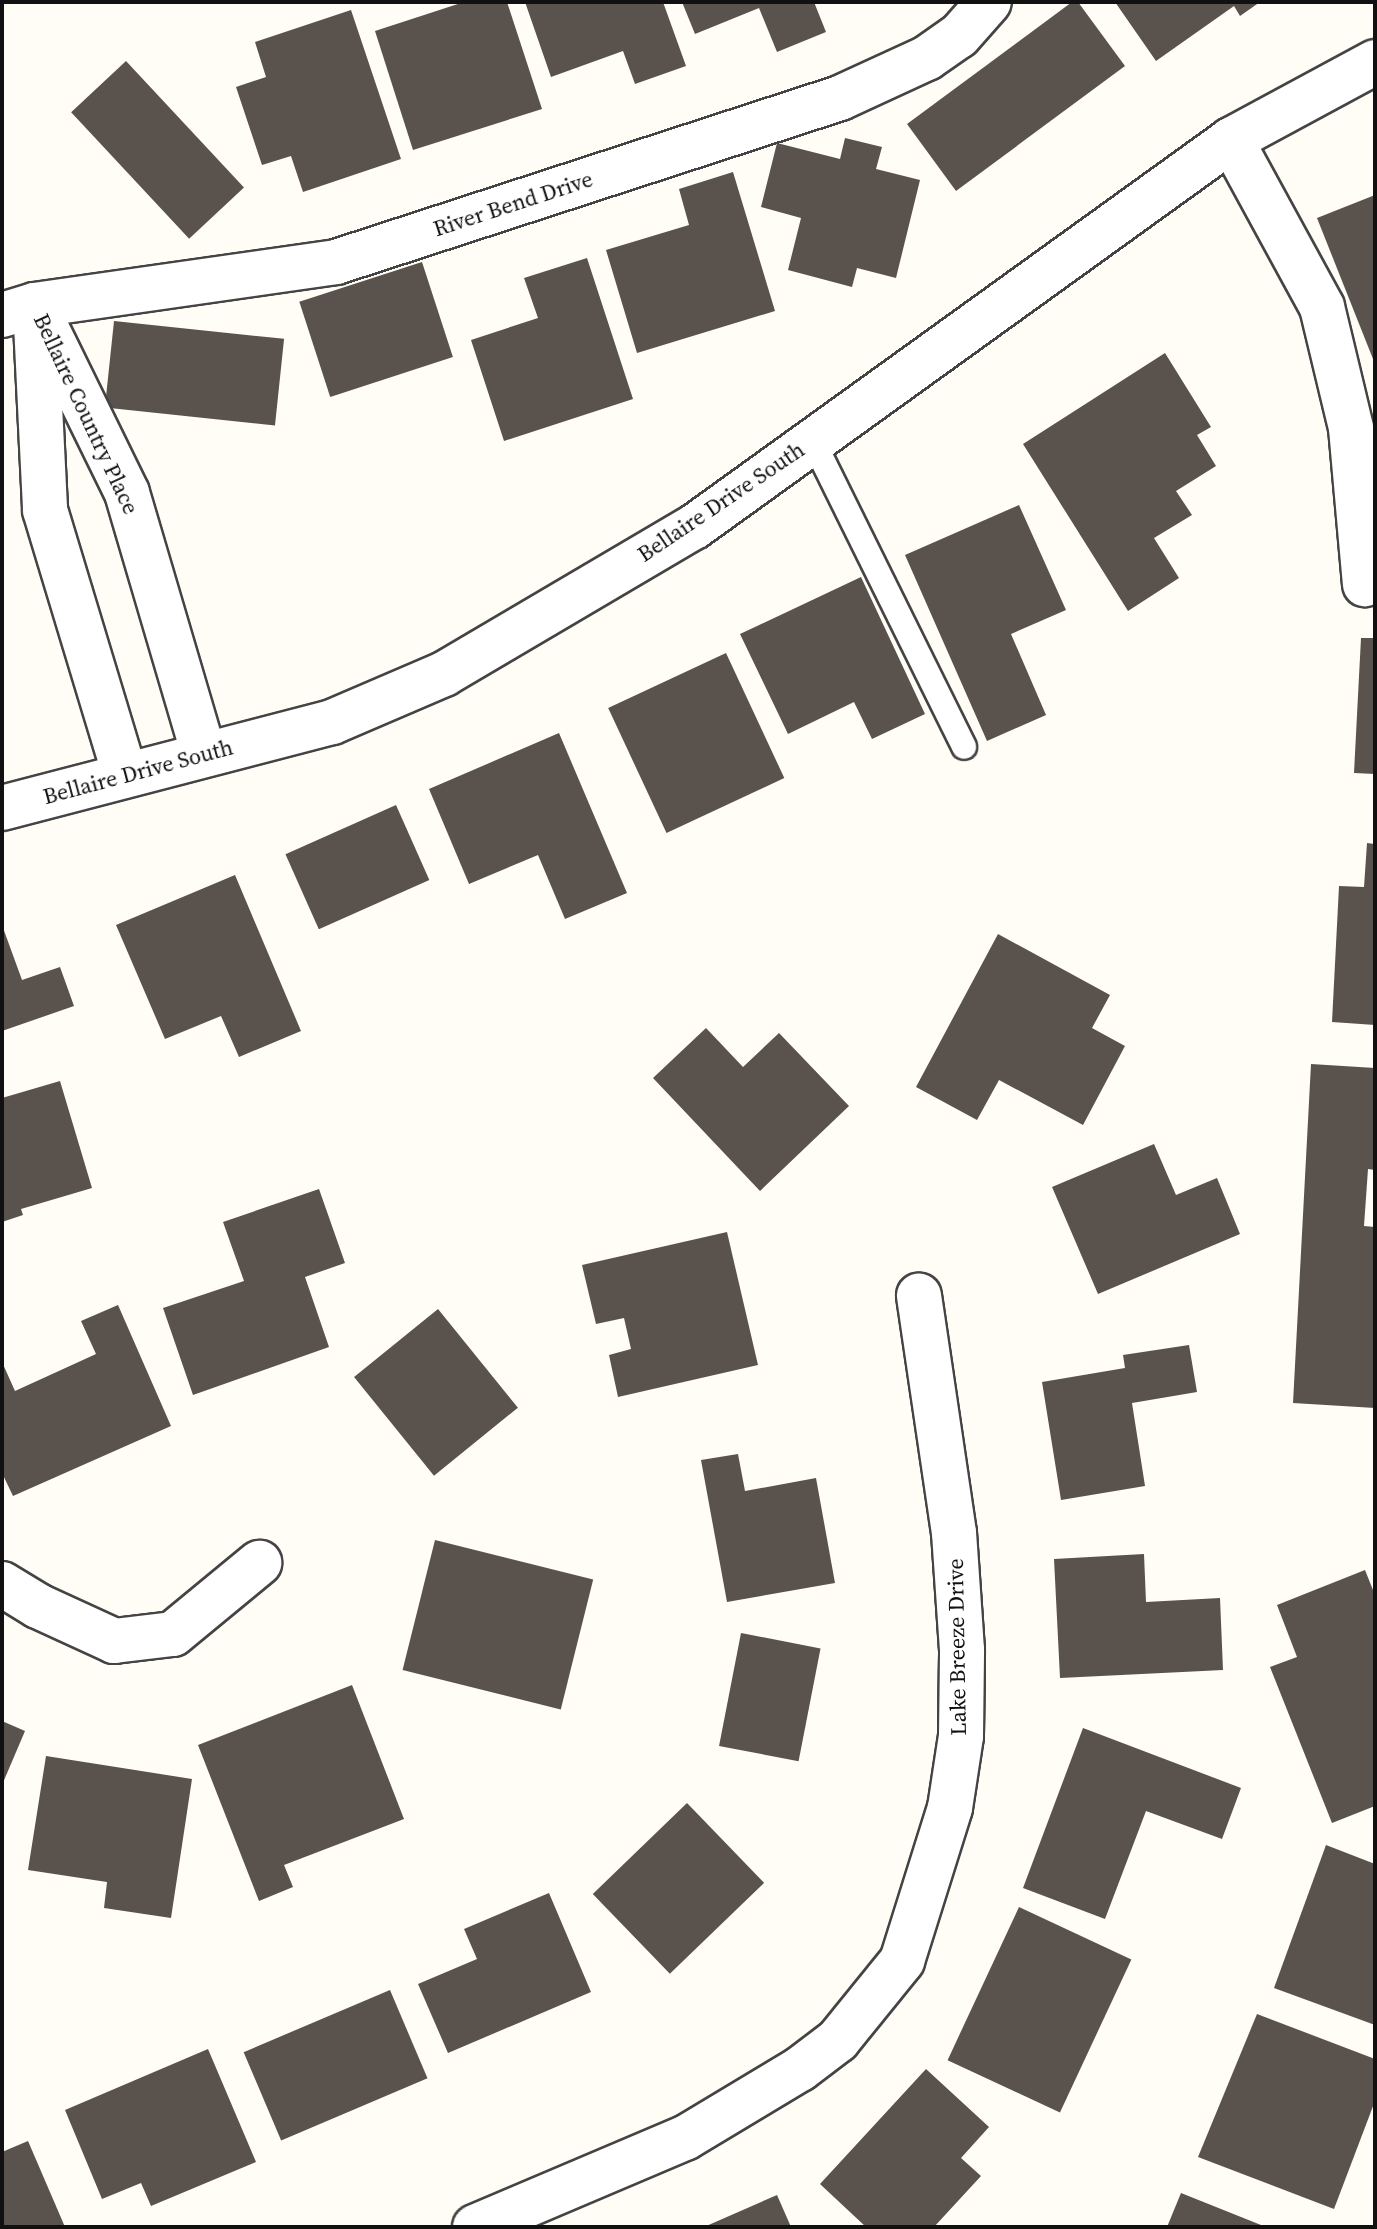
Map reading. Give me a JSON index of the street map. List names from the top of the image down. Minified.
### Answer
{"streets":{"street":["River Bend Drive","Bellaire Country Place","Bellaire Drive South","Lake Breeze Drive"]},"crossings":[["River Bend Drive","Bellaire Country Place"],["Bellaire Country Place","Bellaire Drive South"]]}
